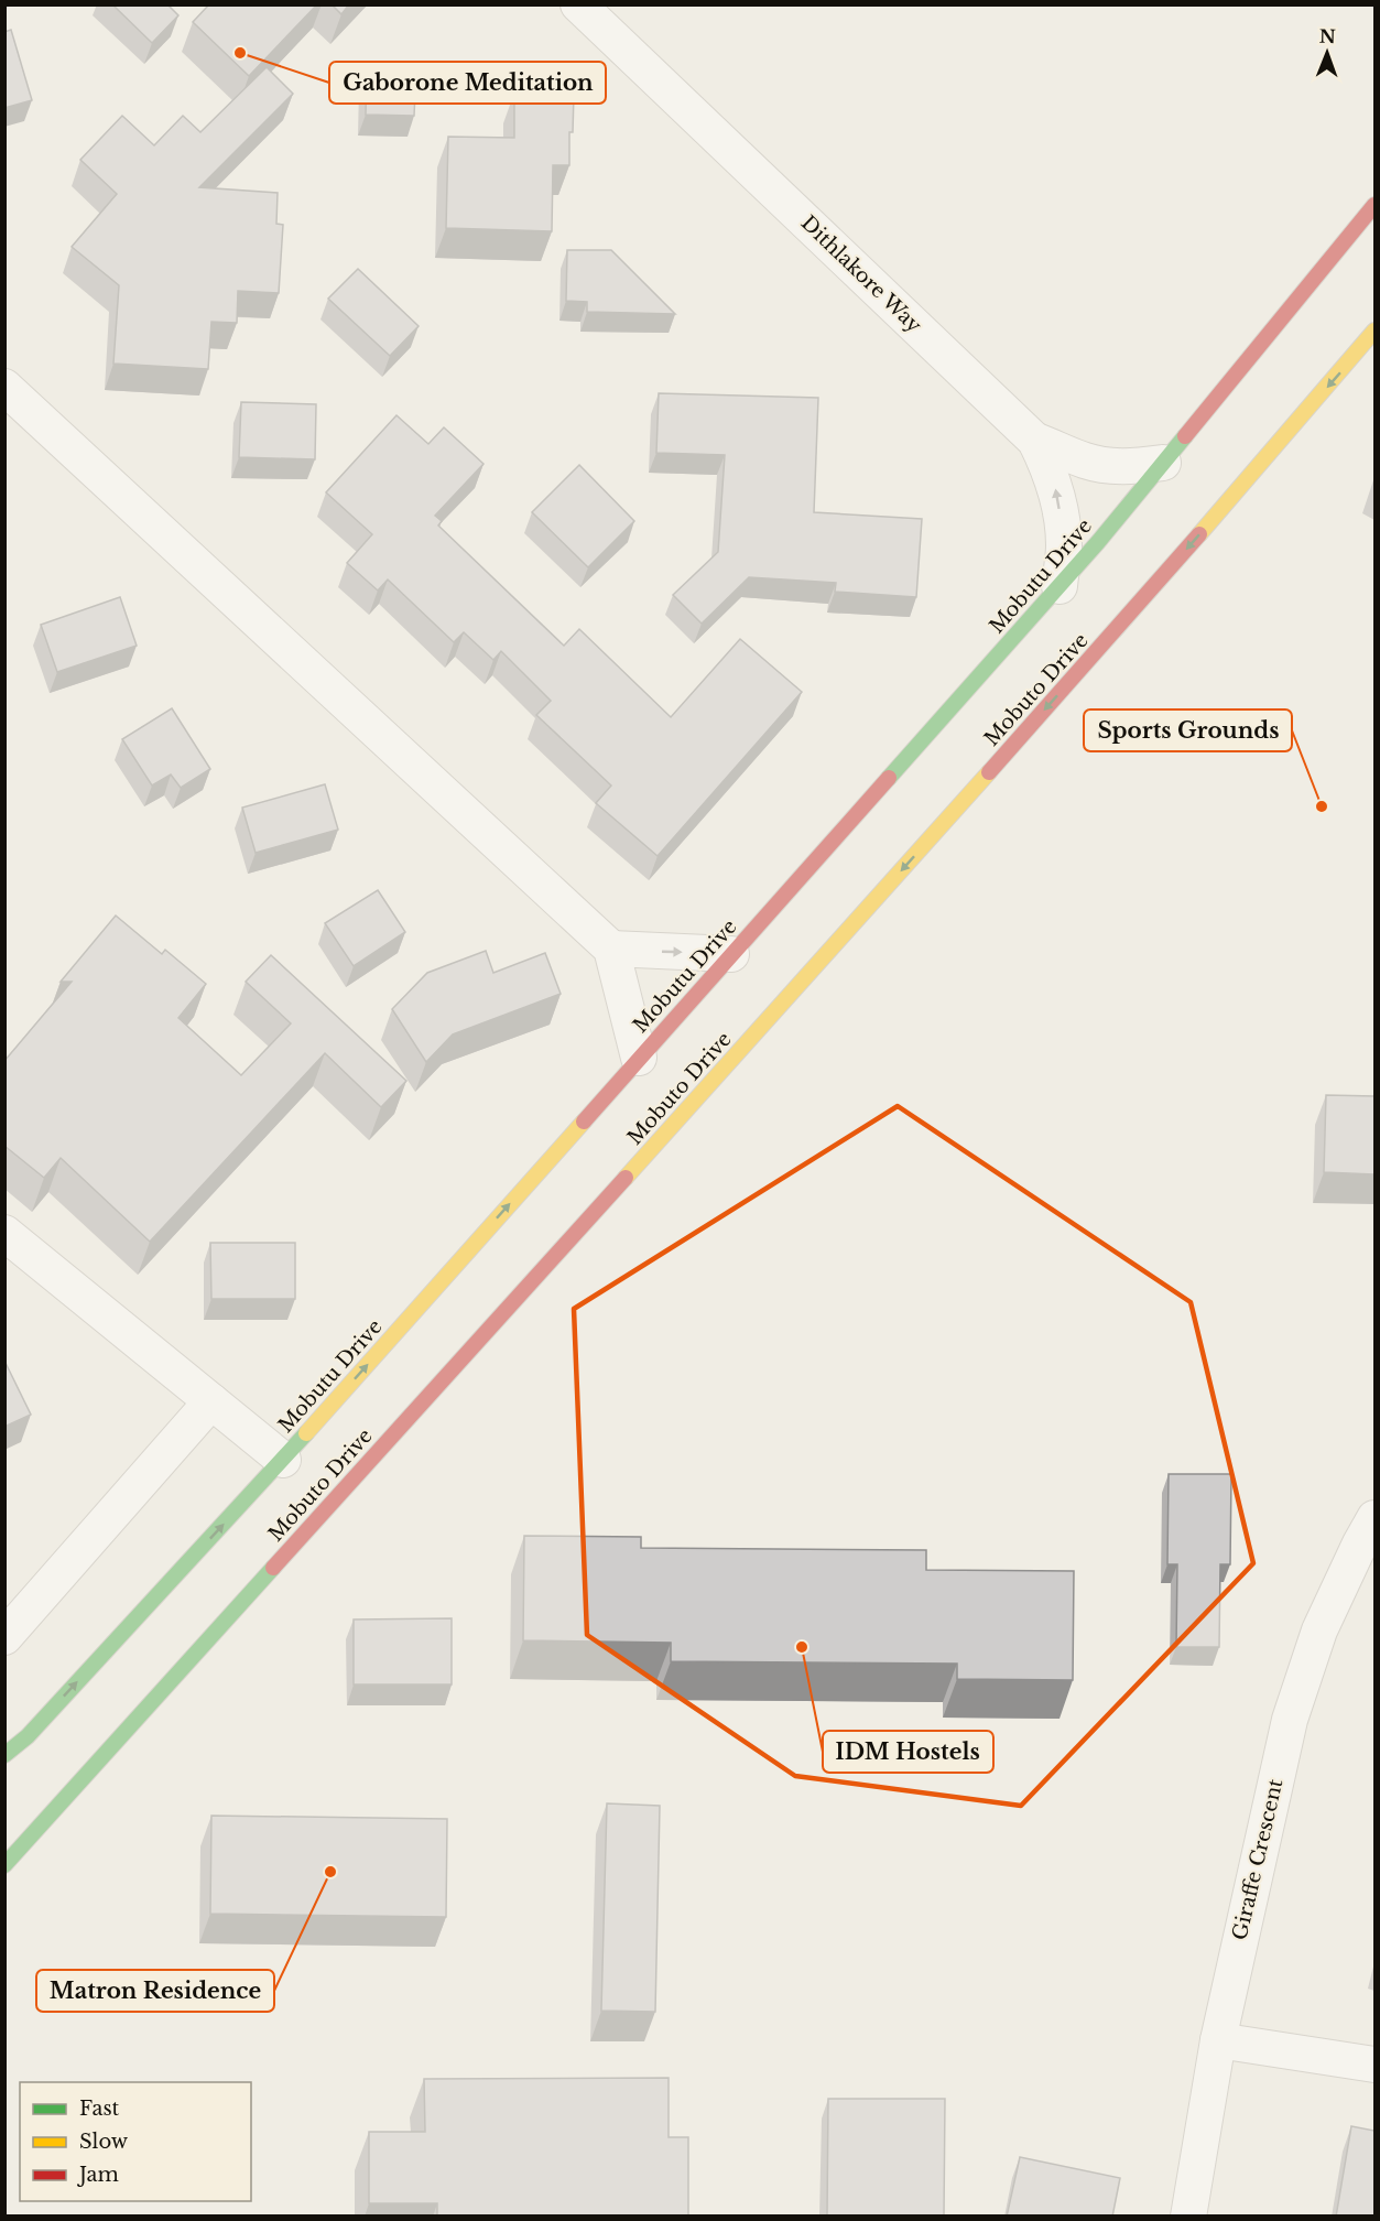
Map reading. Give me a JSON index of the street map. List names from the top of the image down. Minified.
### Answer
{"streets":{"main road":["Mobutu Drive","Mobuto Drive"],"street":["Dithlakore Way","Giraffe Crescent"]},"crossings":[["Dithlakore Way","Mobutu Drive"]],"one_way":["Mobutu Drive","Mobuto Drive"],"places":["Gaborone Meditation","Sports Grounds","IDM Hostels","Matron Residence"],"legend":["Fast","Slow","Jam"],"north":"top"}
